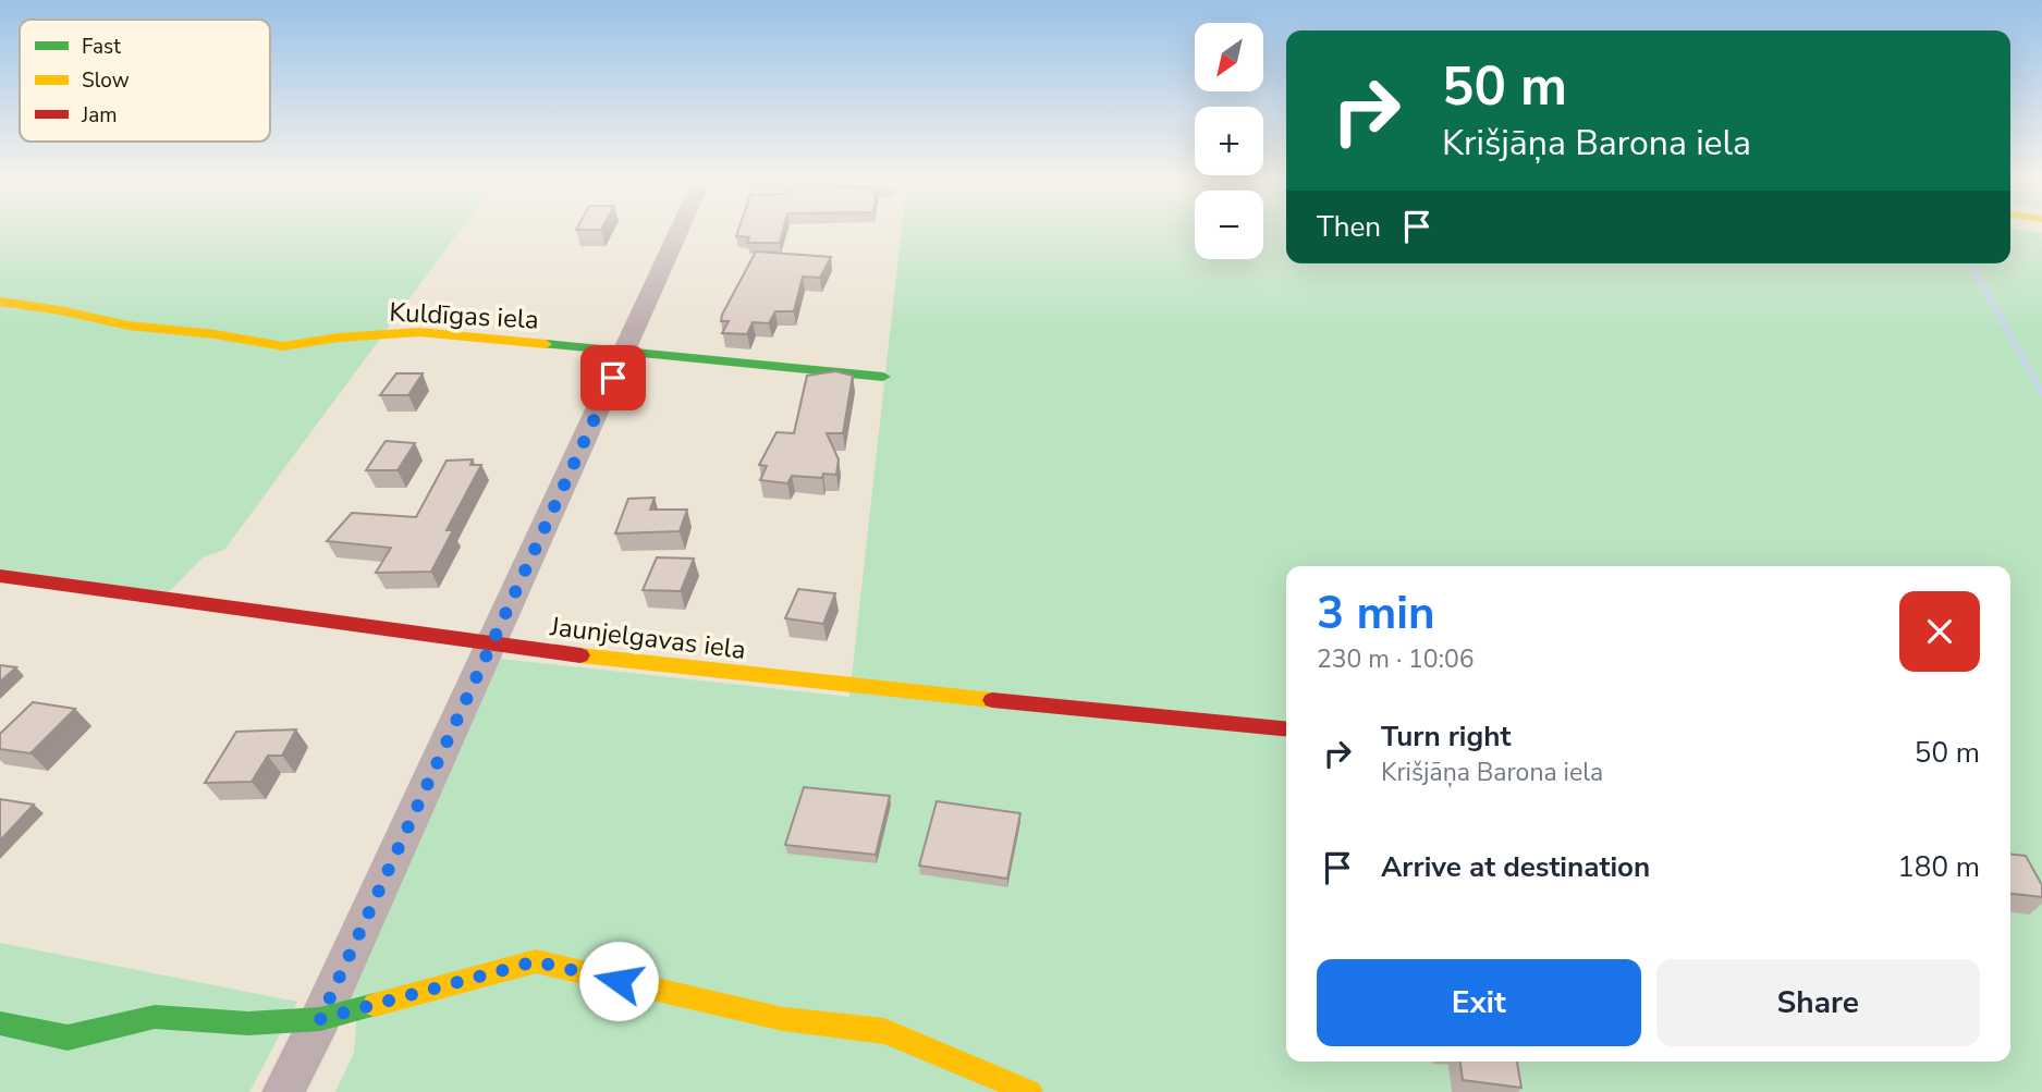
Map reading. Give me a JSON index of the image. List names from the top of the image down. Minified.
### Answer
{"streets":{"street":["Kuldīgas iela","Jaunjelgavas iela"]},"legend":["Fast","Slow","Jam"],"north":"bottom left","page":{"map_buttons":["+","−"],"turn":["50 m","Krišjāņa Barona iela"],"then":"Then","heading":["3 min","230 m · 10:06"],"list":[{"name":"Turn right","note":"Krišjāņa Barona iela","value":"50 m"},{"name":"Arrive at destination","value":"180 m"}],"buttons":["Exit","Share"]}}
